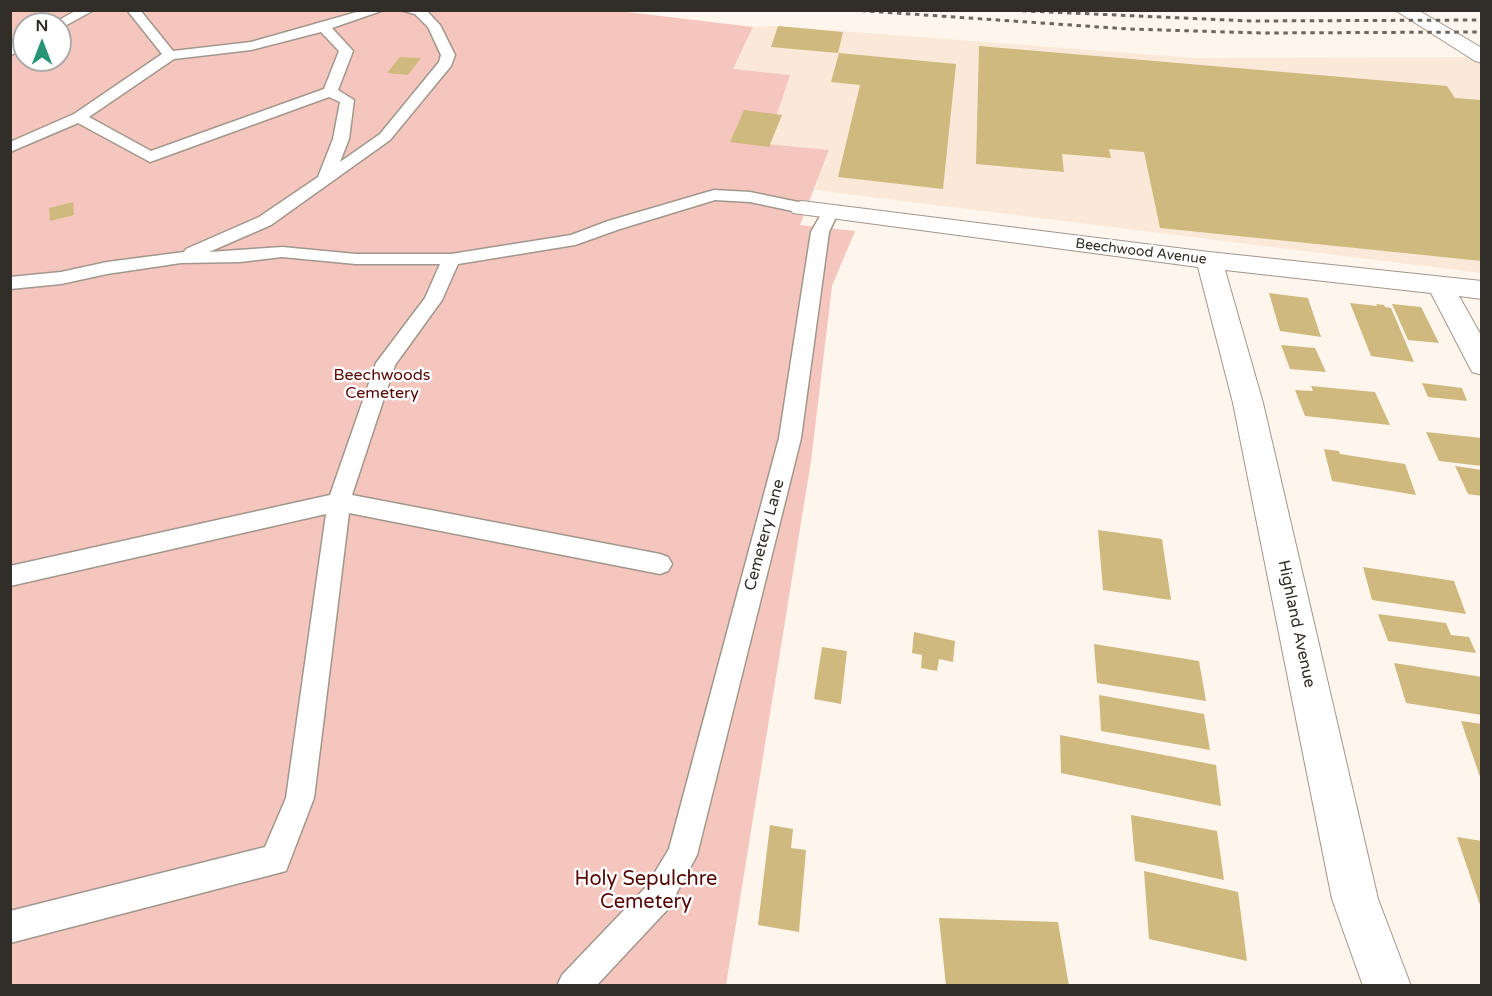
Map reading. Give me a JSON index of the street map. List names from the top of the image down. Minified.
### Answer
{"streets":{"street":["Beechwood Avenue","Highland Avenue"],"lane":["Cemetery Lane"]},"crossings":[["Beechwood Avenue","Cemetery Lane"],["Beechwood Avenue","Highland Avenue"]],"parks":["Beechwoods Cemetery","Holy Sepulchre Cemetery"],"north":"top"}
